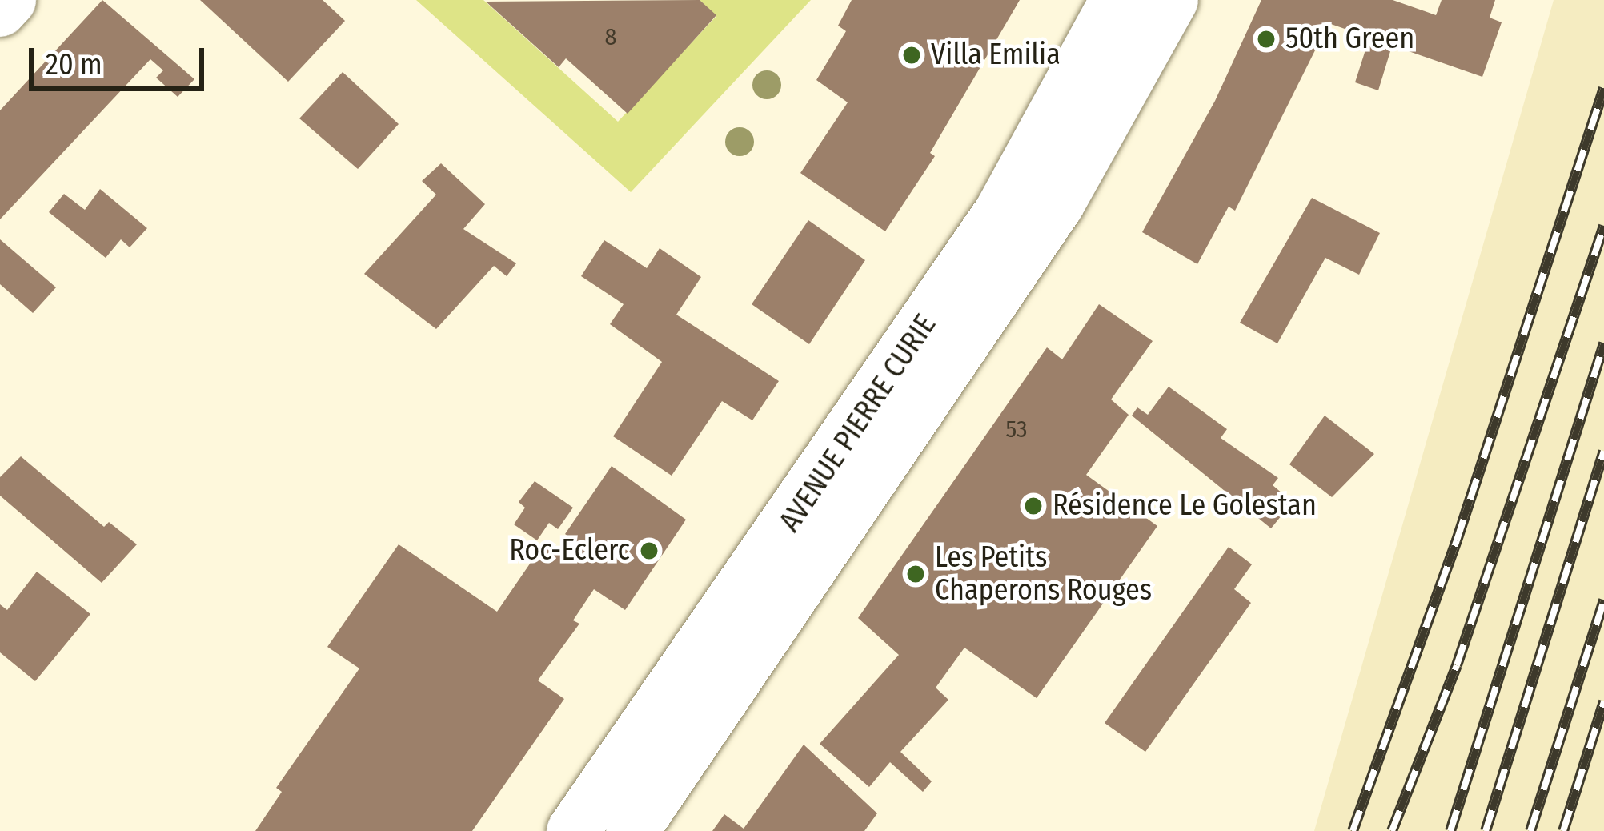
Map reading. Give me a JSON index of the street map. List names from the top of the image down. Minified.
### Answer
{"streets":{"main road":["AVENUE PIERRE CURIE"]},"places":["50th Green","Villa Emilia","Résidence Le Golestan","Roc-Eclerc","Les Petits Chaperons Rouges"],"house_numbers":["8","53"],"scale_bar":"20 m"}
